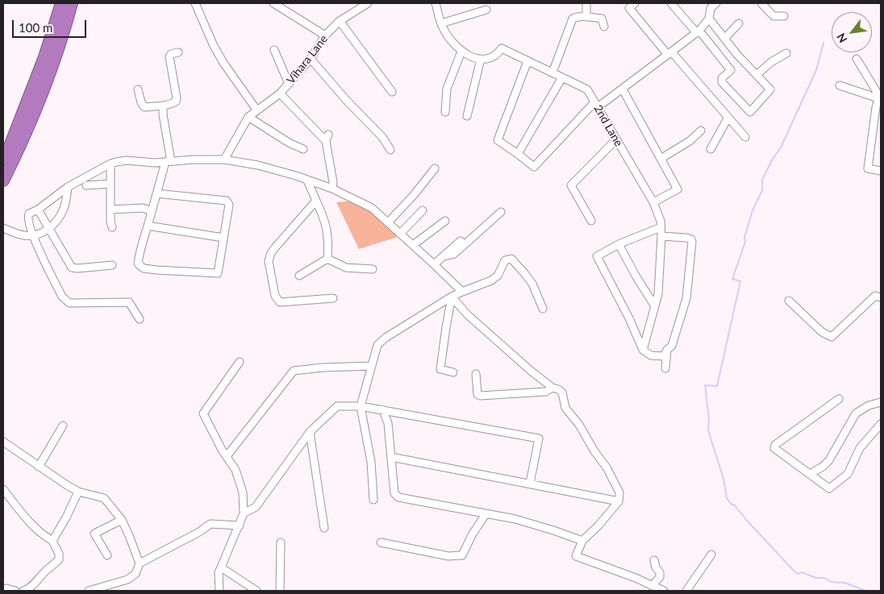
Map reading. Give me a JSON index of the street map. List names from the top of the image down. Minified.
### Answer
{"streets":{"street":["Vihara Lane","2nd Lane"]},"scale_bar":"100 m","north":"bottom left"}
